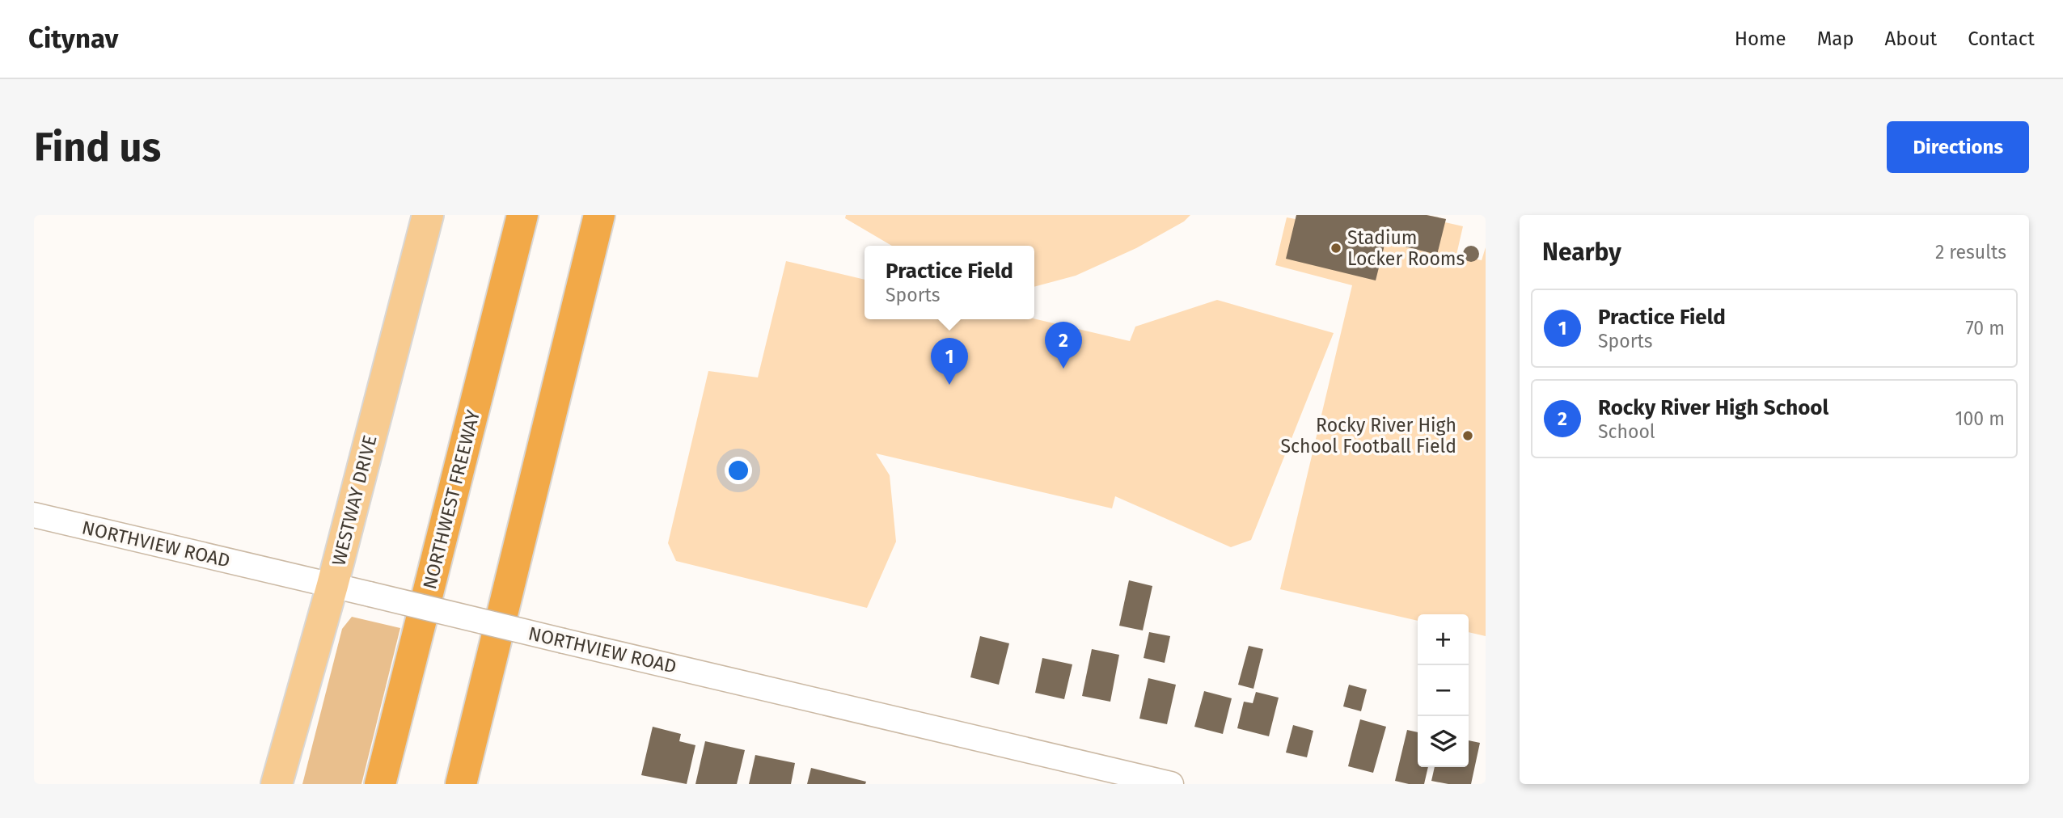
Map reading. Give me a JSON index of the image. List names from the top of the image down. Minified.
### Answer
{"streets":{"highway":["NORTHWEST FREEWAY"],"main road":["WESTWAY DRIVE"],"street":["NORTHVIEW ROAD"]},"crossings":[["WESTWAY DRIVE","NORTHVIEW ROAD"]],"places":["Stadium Locker Rooms","Rocky River High School Football Field"],"page":{"header":"Citynav","nav":["Home","Map","About","Contact"],"buttons":"Directions","title":"Find us","heading":["Nearby","2 results"],"popup":["Practice Field","Sports"],"list":[{"mark":"1","name":"Practice Field","note":"Sports","value":"70 m"},{"mark":"2","name":"Rocky River High School","note":"School","value":"100 m"}],"pins":["2","1"],"map_buttons":["+","−"]}}
